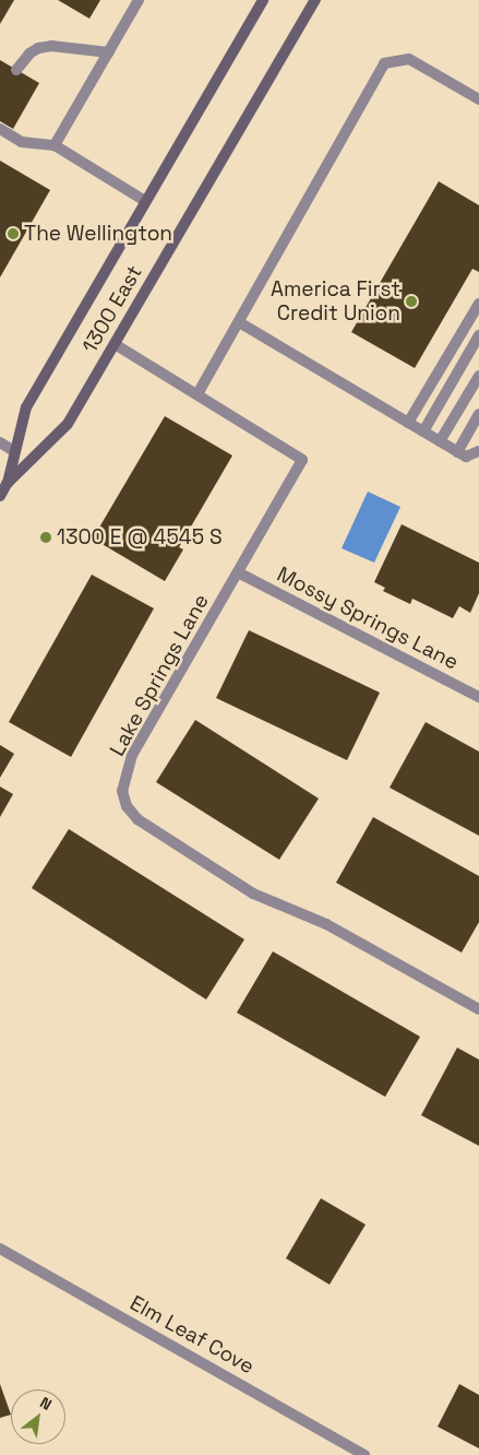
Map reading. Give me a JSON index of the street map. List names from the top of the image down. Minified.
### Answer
{"streets":{"main road":["1300 East"],"street":["Mossy Springs Lane","Lake Springs Lane","Elm Leaf Cove"]},"crossings":[["1300 East","Lake Springs Lane"],["Mossy Springs Lane","Lake Springs Lane"]],"places":["The Wellington","America First Credit Union","1300 E @ 4545 S"],"north":"top right"}
